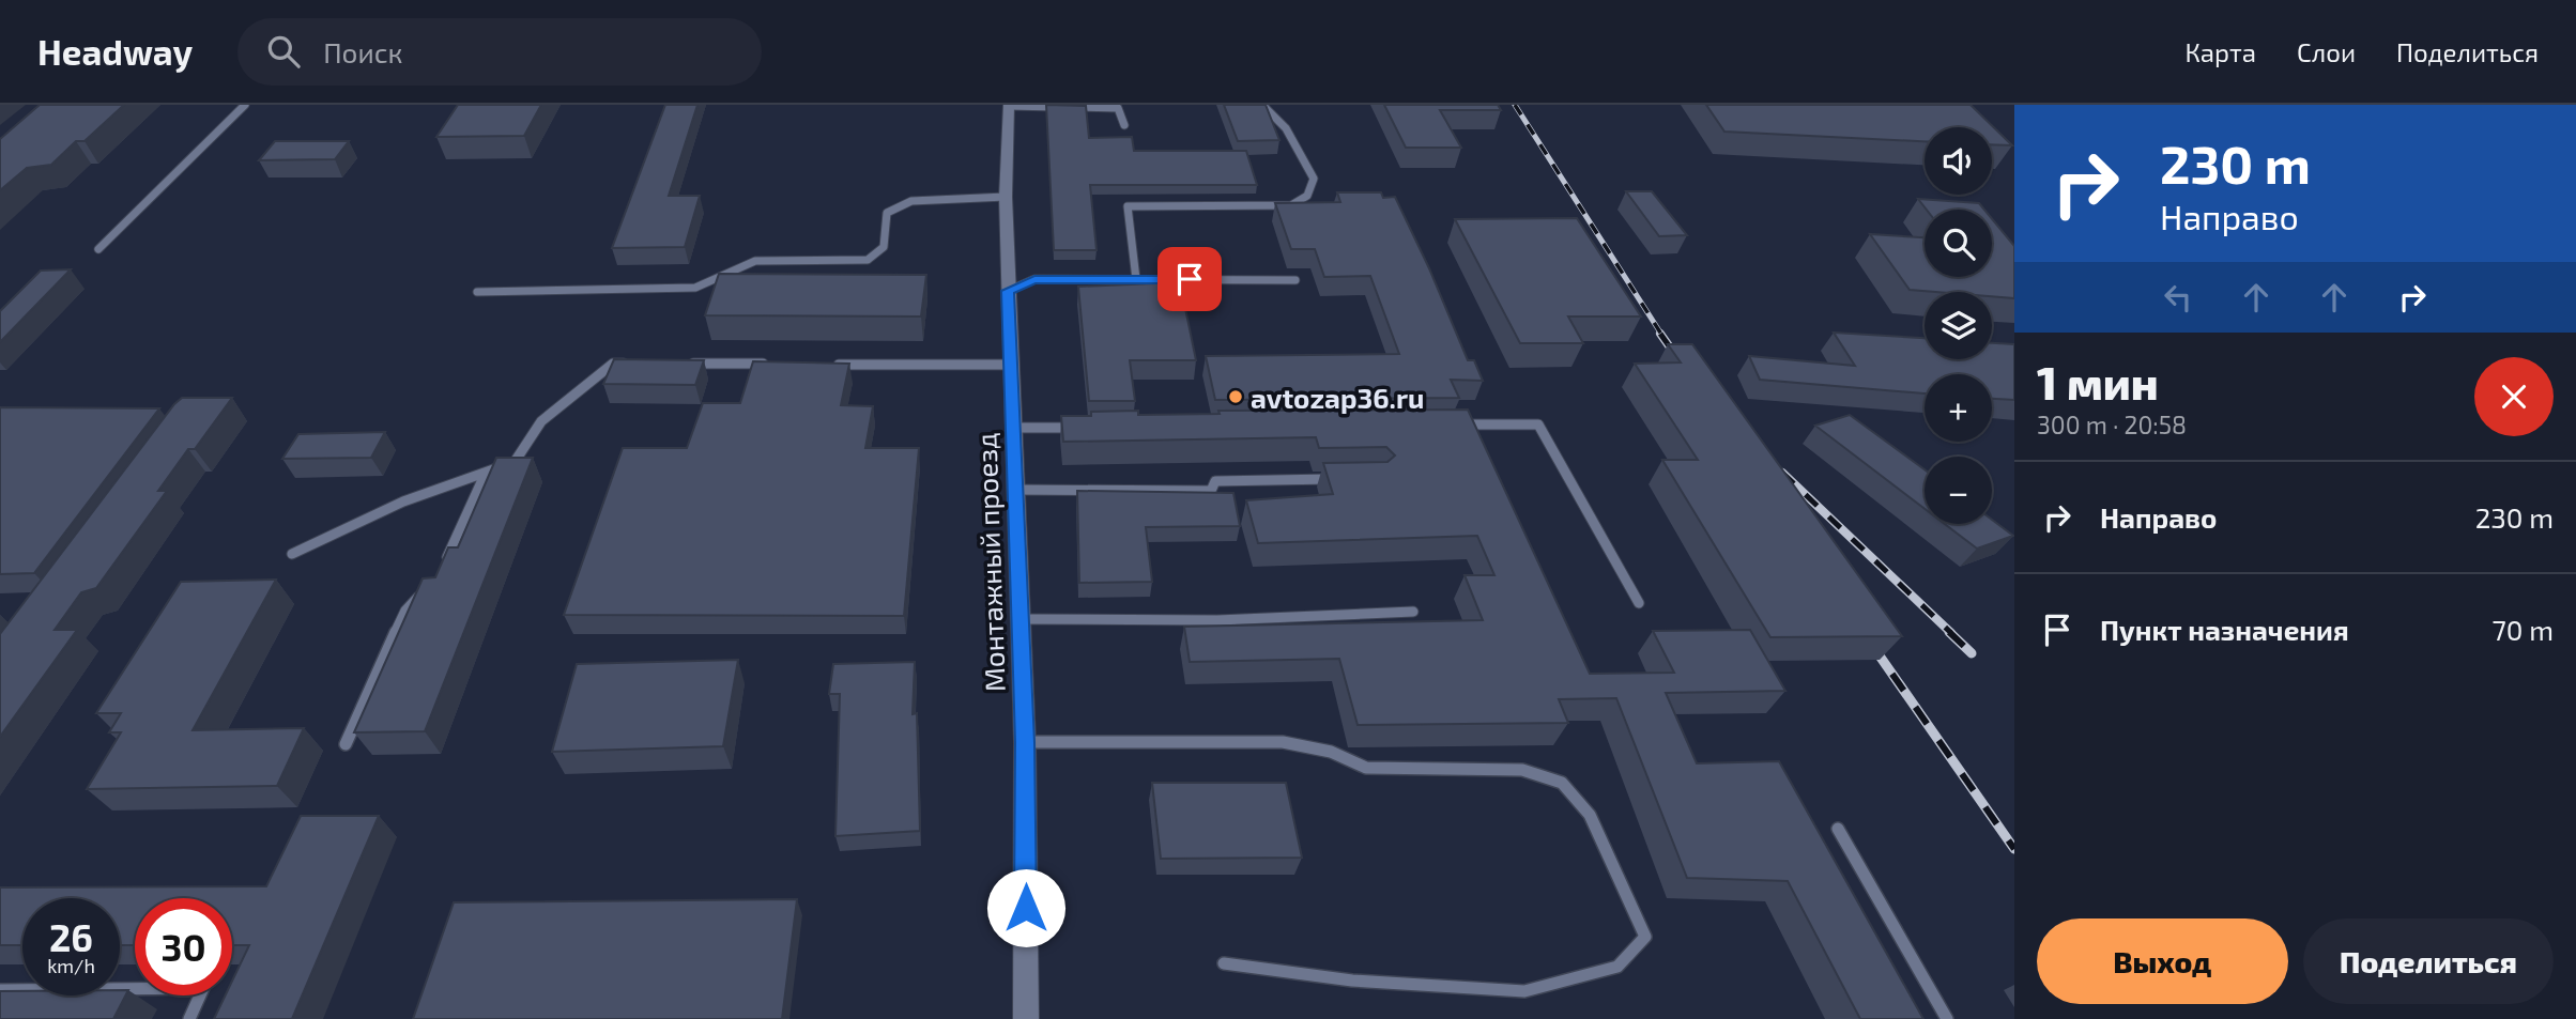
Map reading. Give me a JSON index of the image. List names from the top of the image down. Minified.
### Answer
{"streets":{"street":["Монтажный проезд"]},"places":["avtozap36.ru"],"page":{"header":"Headway","search":"Поиск","nav":["Карта","Слои","Поделиться"],"turn":["230 m","Направо"],"map_buttons":["+","−"],"heading":["1 мин","300 m · 20:58"],"list":[{"name":"Направо","value":"230 m"},{"name":"Пункт назначения","value":"70 m"}],"speed":"26 km/h","limit":"30","buttons":["Выход","Поделиться"]}}
